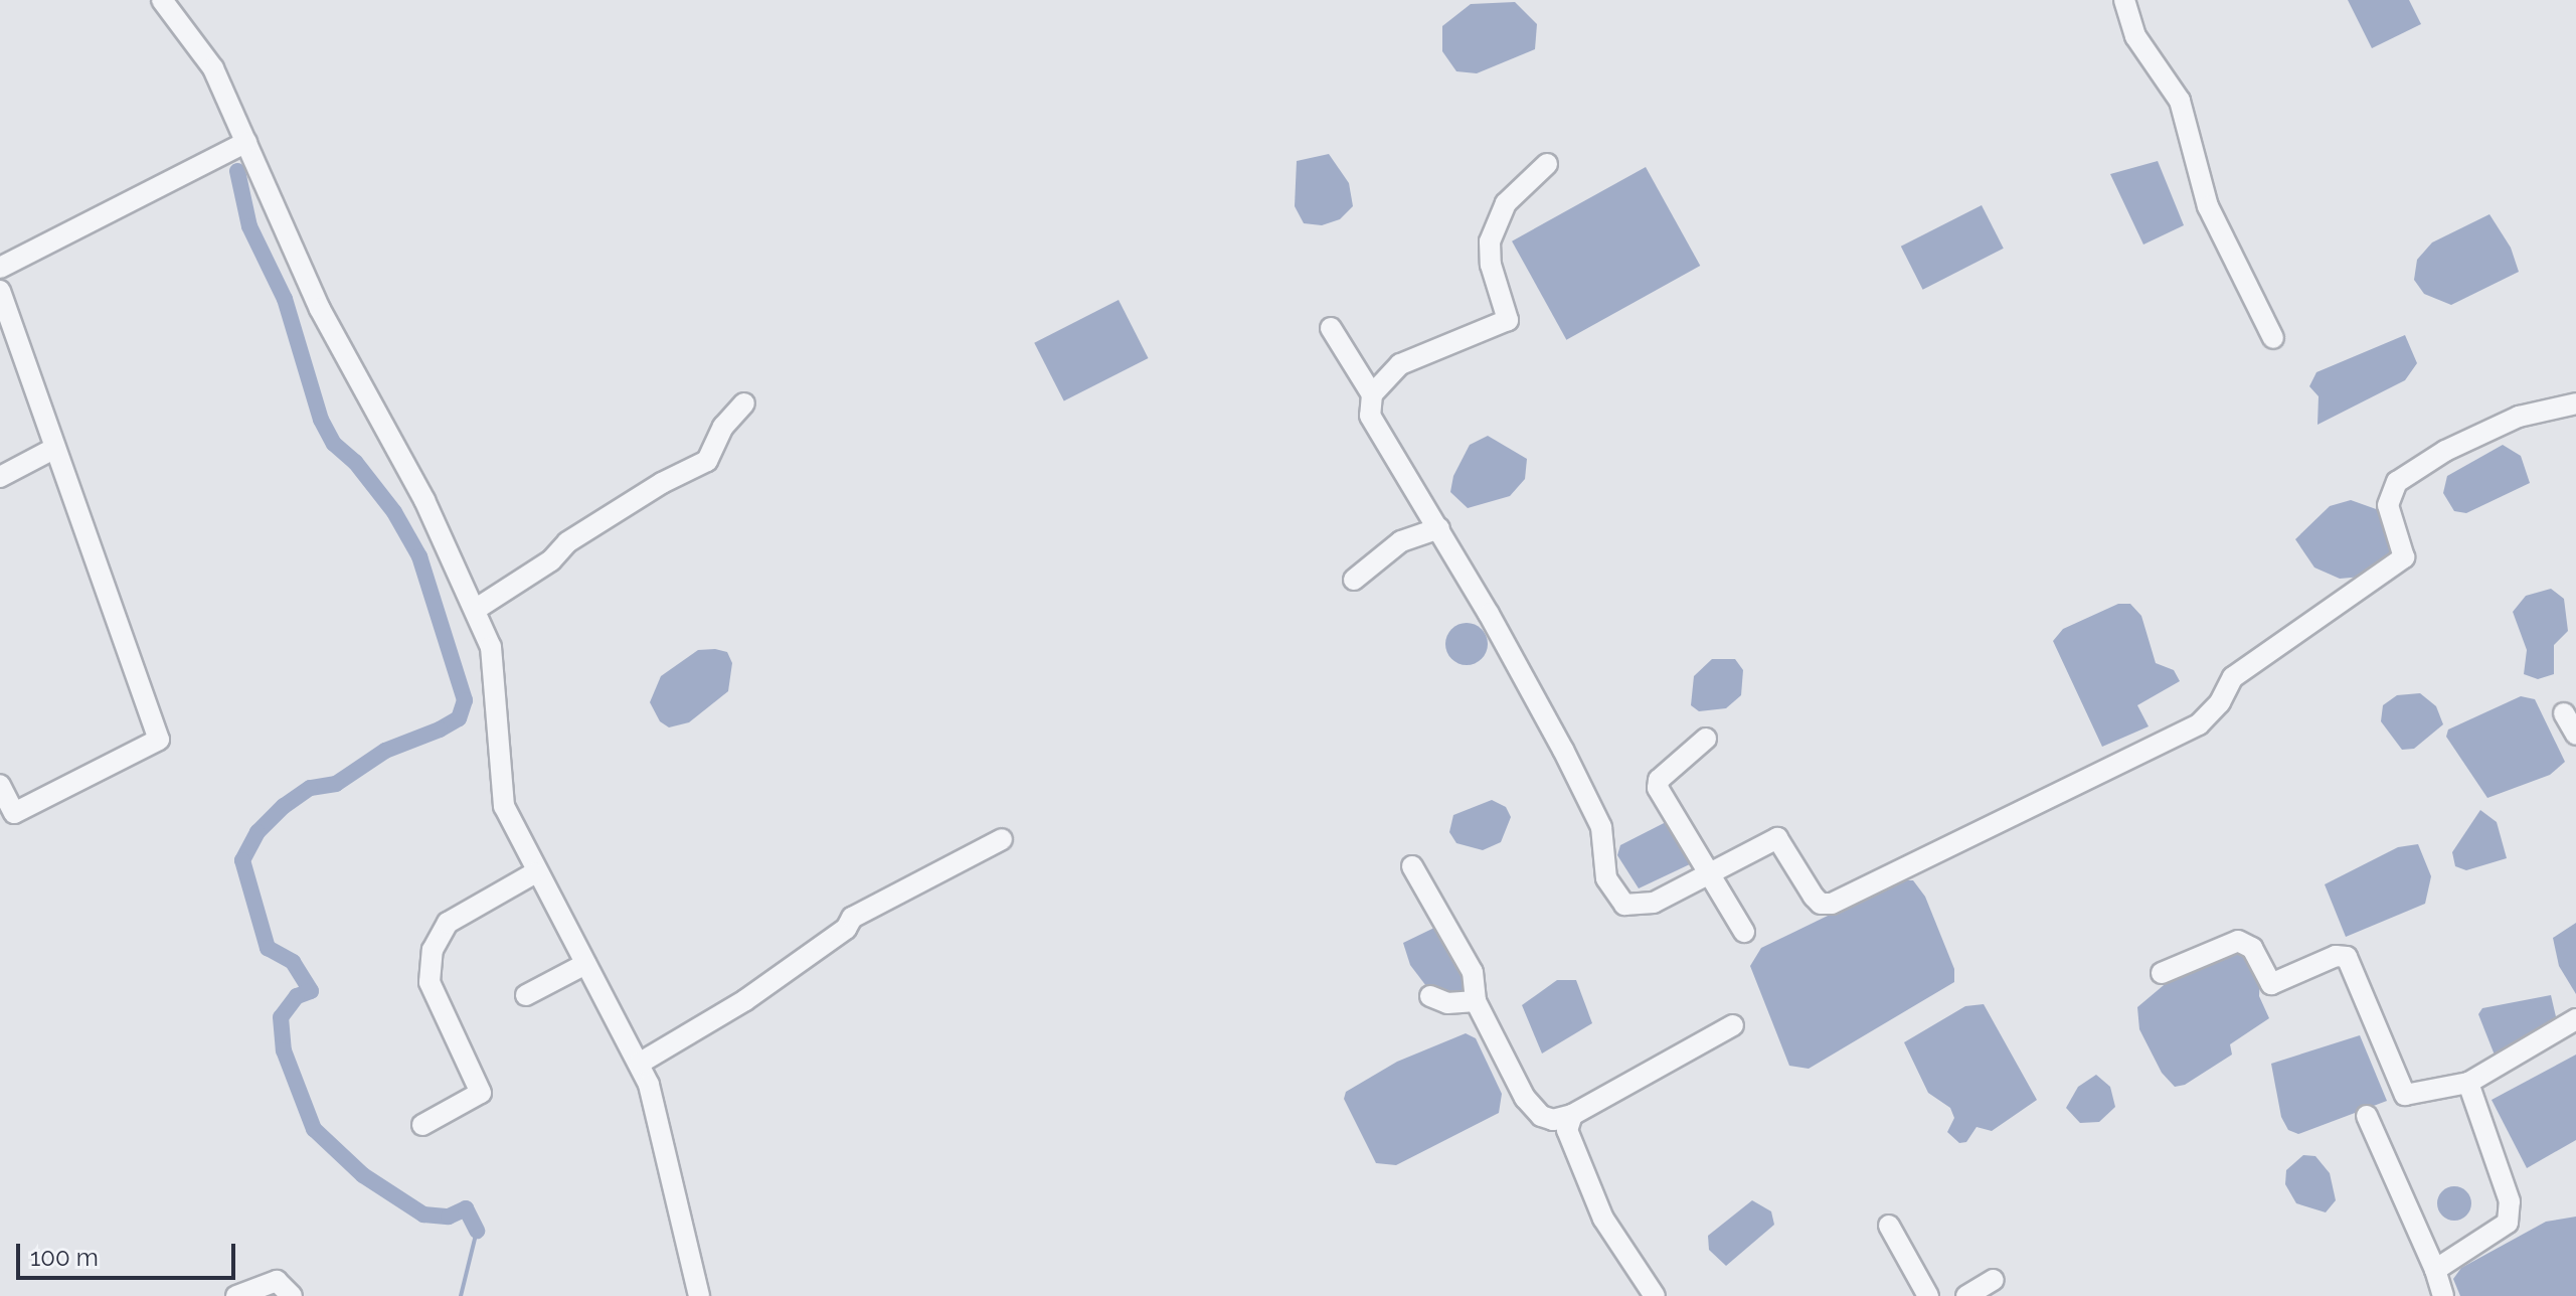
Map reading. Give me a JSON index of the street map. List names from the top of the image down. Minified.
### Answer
{"scale_bar":"100 m"}
